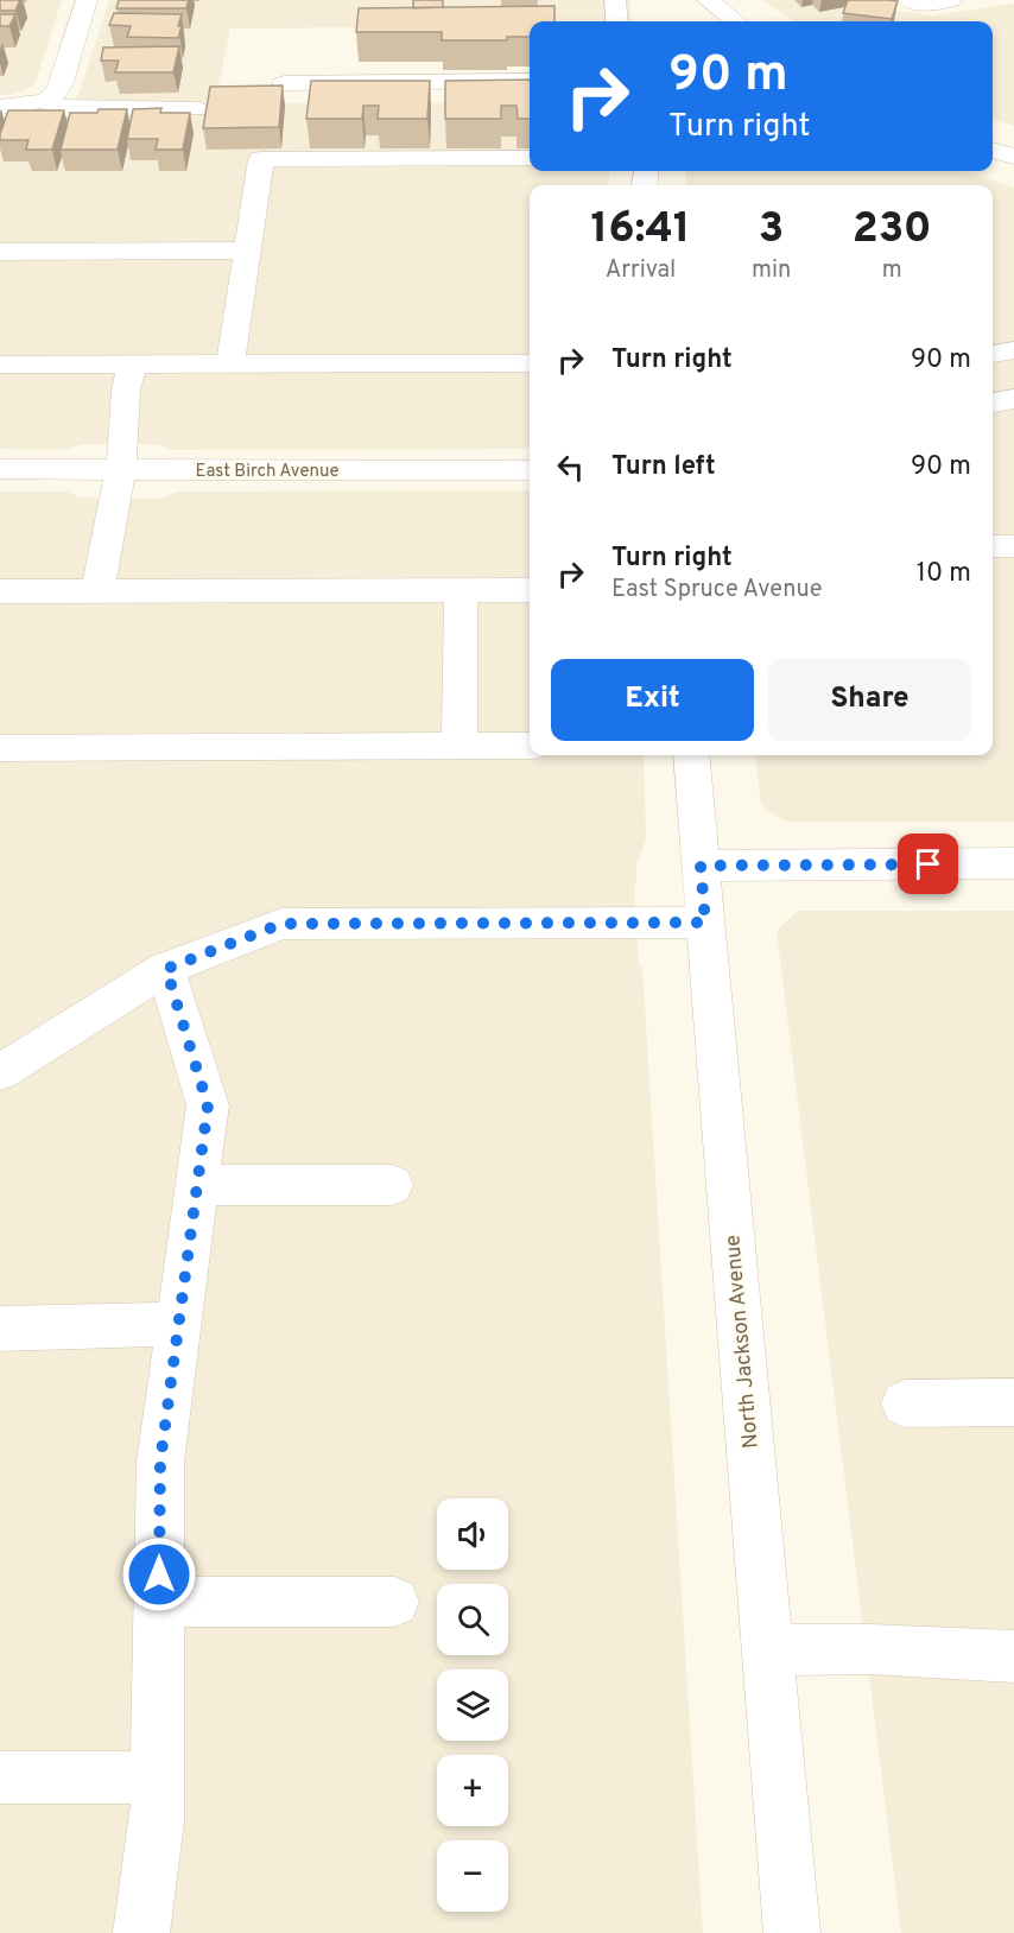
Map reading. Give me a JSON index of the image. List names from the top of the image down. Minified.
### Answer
{"streets":{"street":["East Birch Avenue","North Jackson Avenue"]},"page":{"turn":["90 m","Turn right"],"eta":["16:41","Arrival","3","min","230","m"],"list":[{"name":"Turn right","value":"90 m"},{"name":"Turn left","value":"90 m"},{"name":"Turn right","note":"East Spruce Avenue","value":"10 m"}],"buttons":["Exit","Share"],"map_buttons":["+","−"]}}
